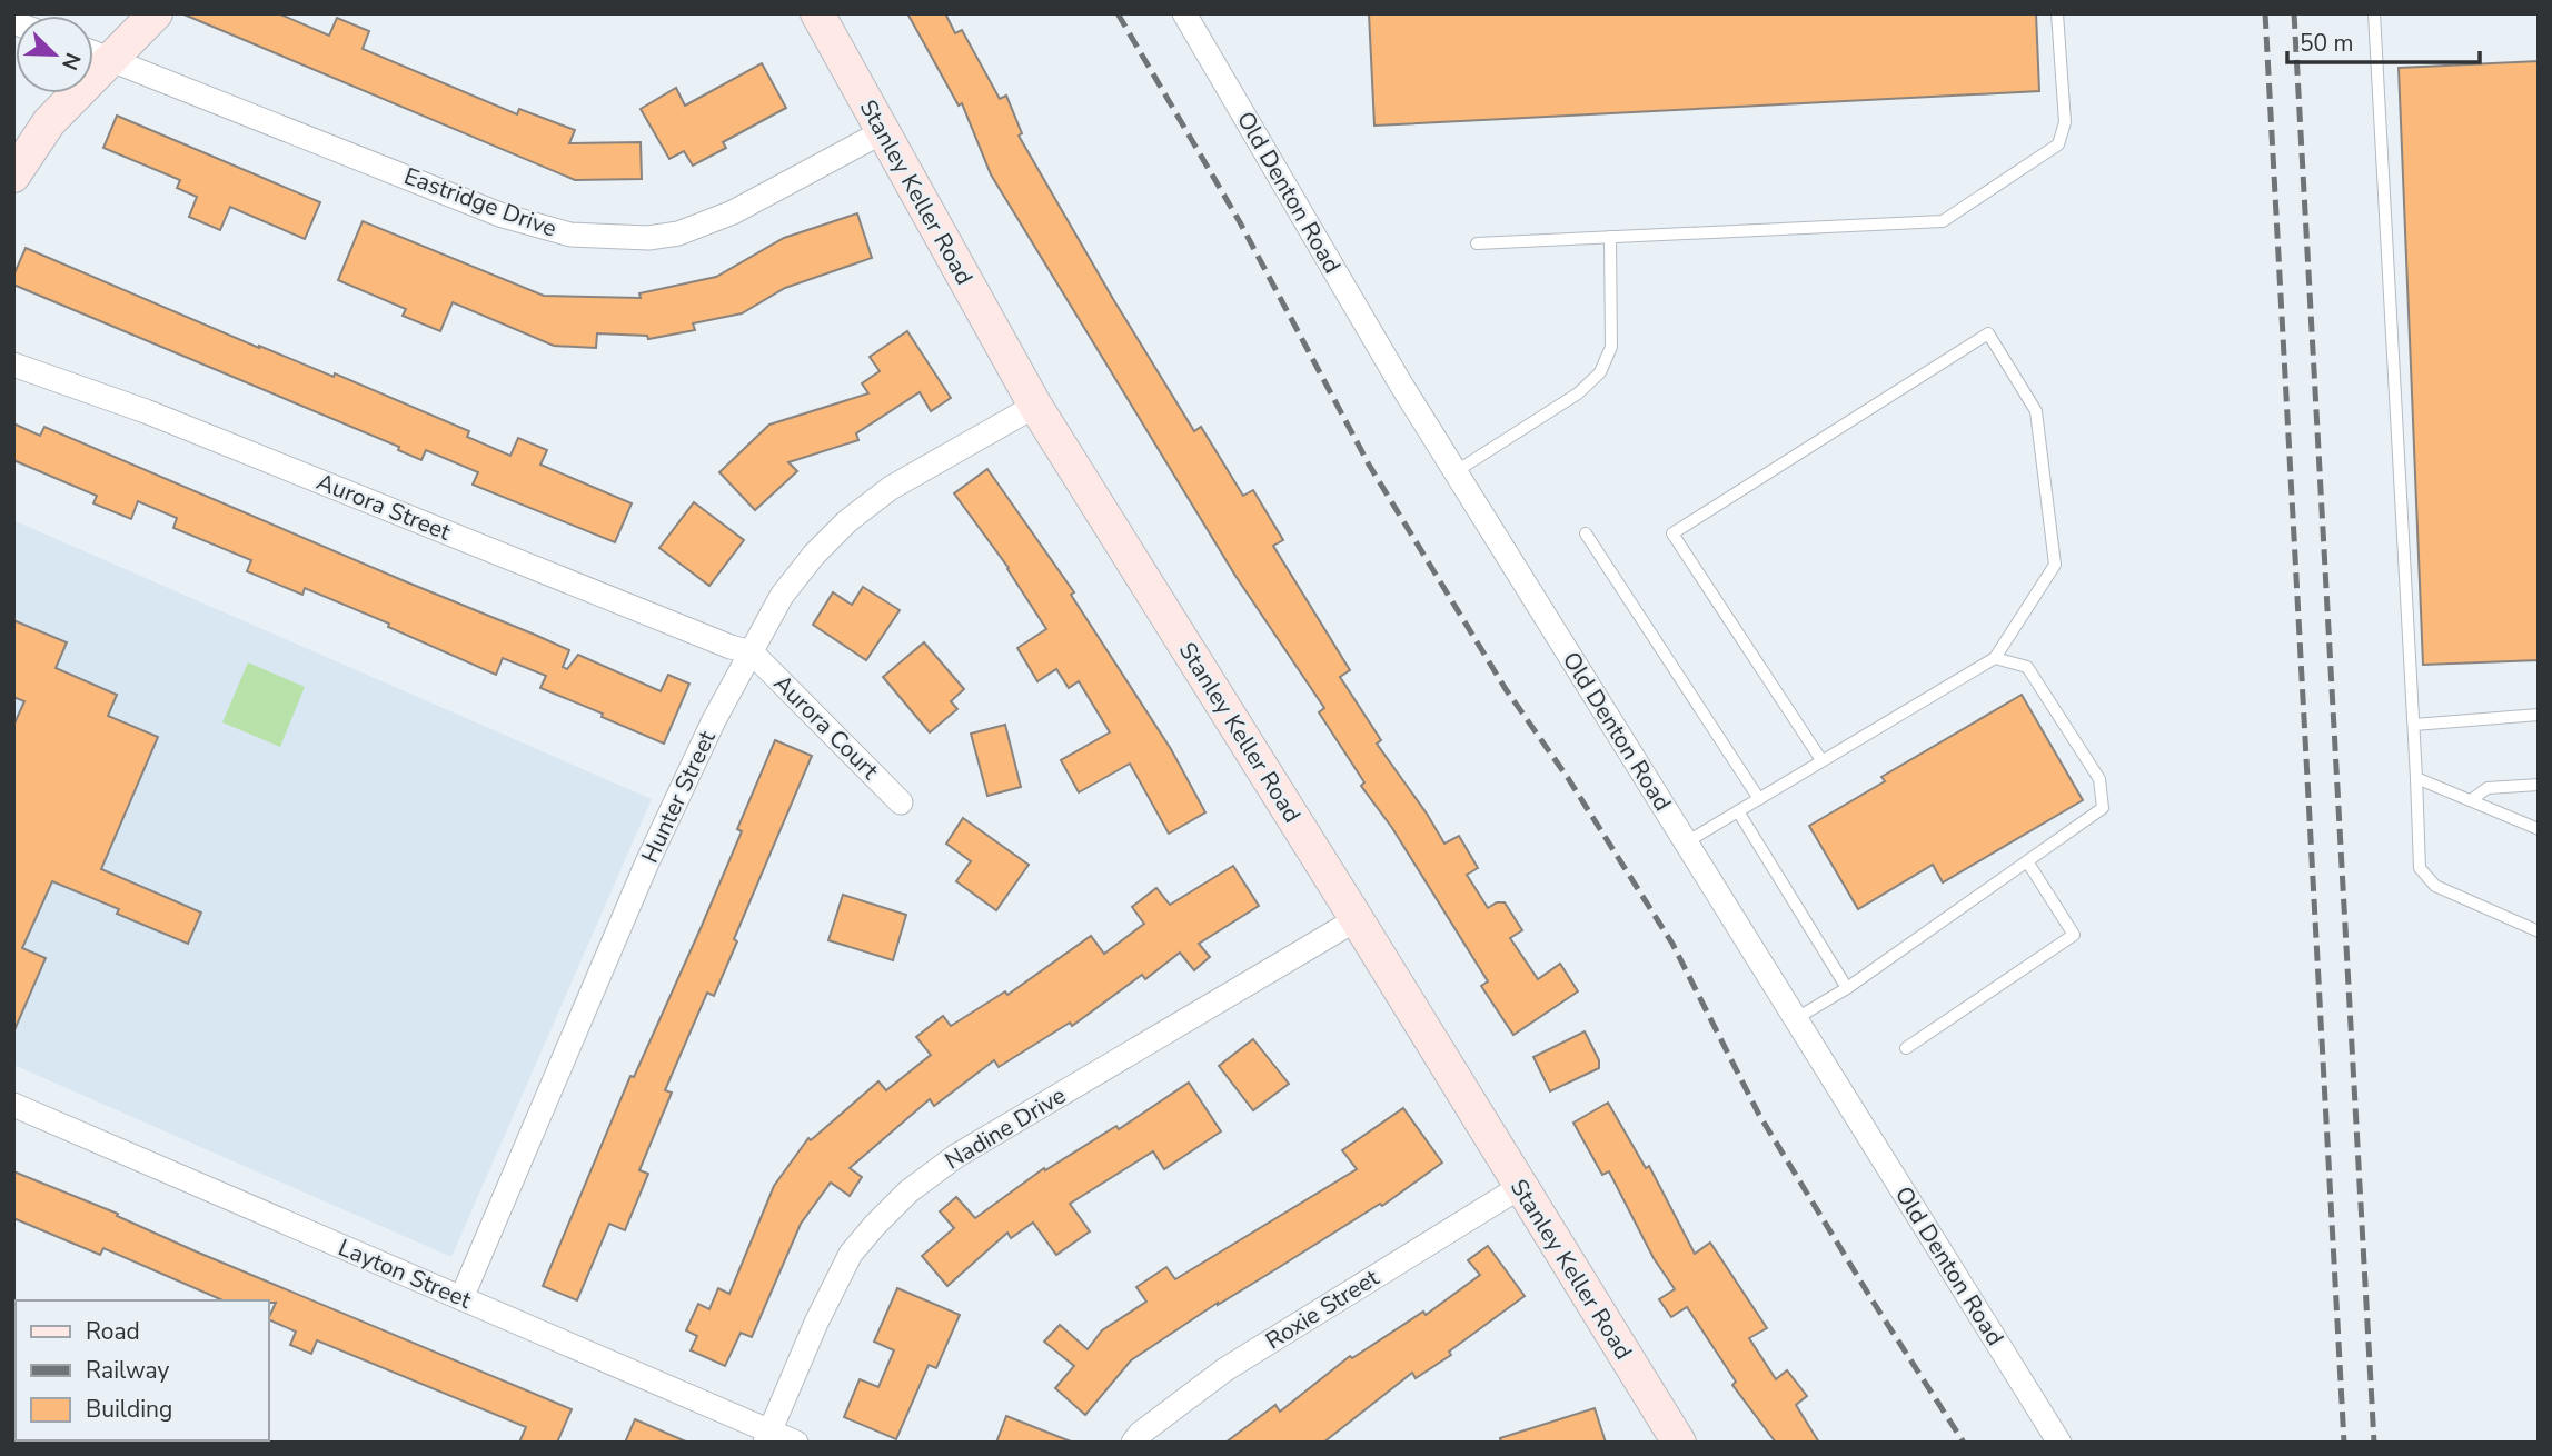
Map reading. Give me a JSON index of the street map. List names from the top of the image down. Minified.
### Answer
{"streets":{"street":["Stanley Keller Road","Old Denton Road","Eastridge Drive","Aurora Street","Aurora Court","Hunter Street","Nadine Drive","Layton Street","Roxie Street"]},"crossings":[["Stanley Keller Road","Eastridge Drive"],["Stanley Keller Road","Hunter Street"],["Stanley Keller Road","Nadine Drive"],["Stanley Keller Road","Roxie Street"],["Aurora Street","Aurora Court"],["Aurora Street","Hunter Street"],["Aurora Court","Hunter Street"],["Hunter Street","Layton Street"],["Nadine Drive","Layton Street"]],"legend":["Road","Railway","Building"],"scale_bar":"50 m","north":"bottom right"}
